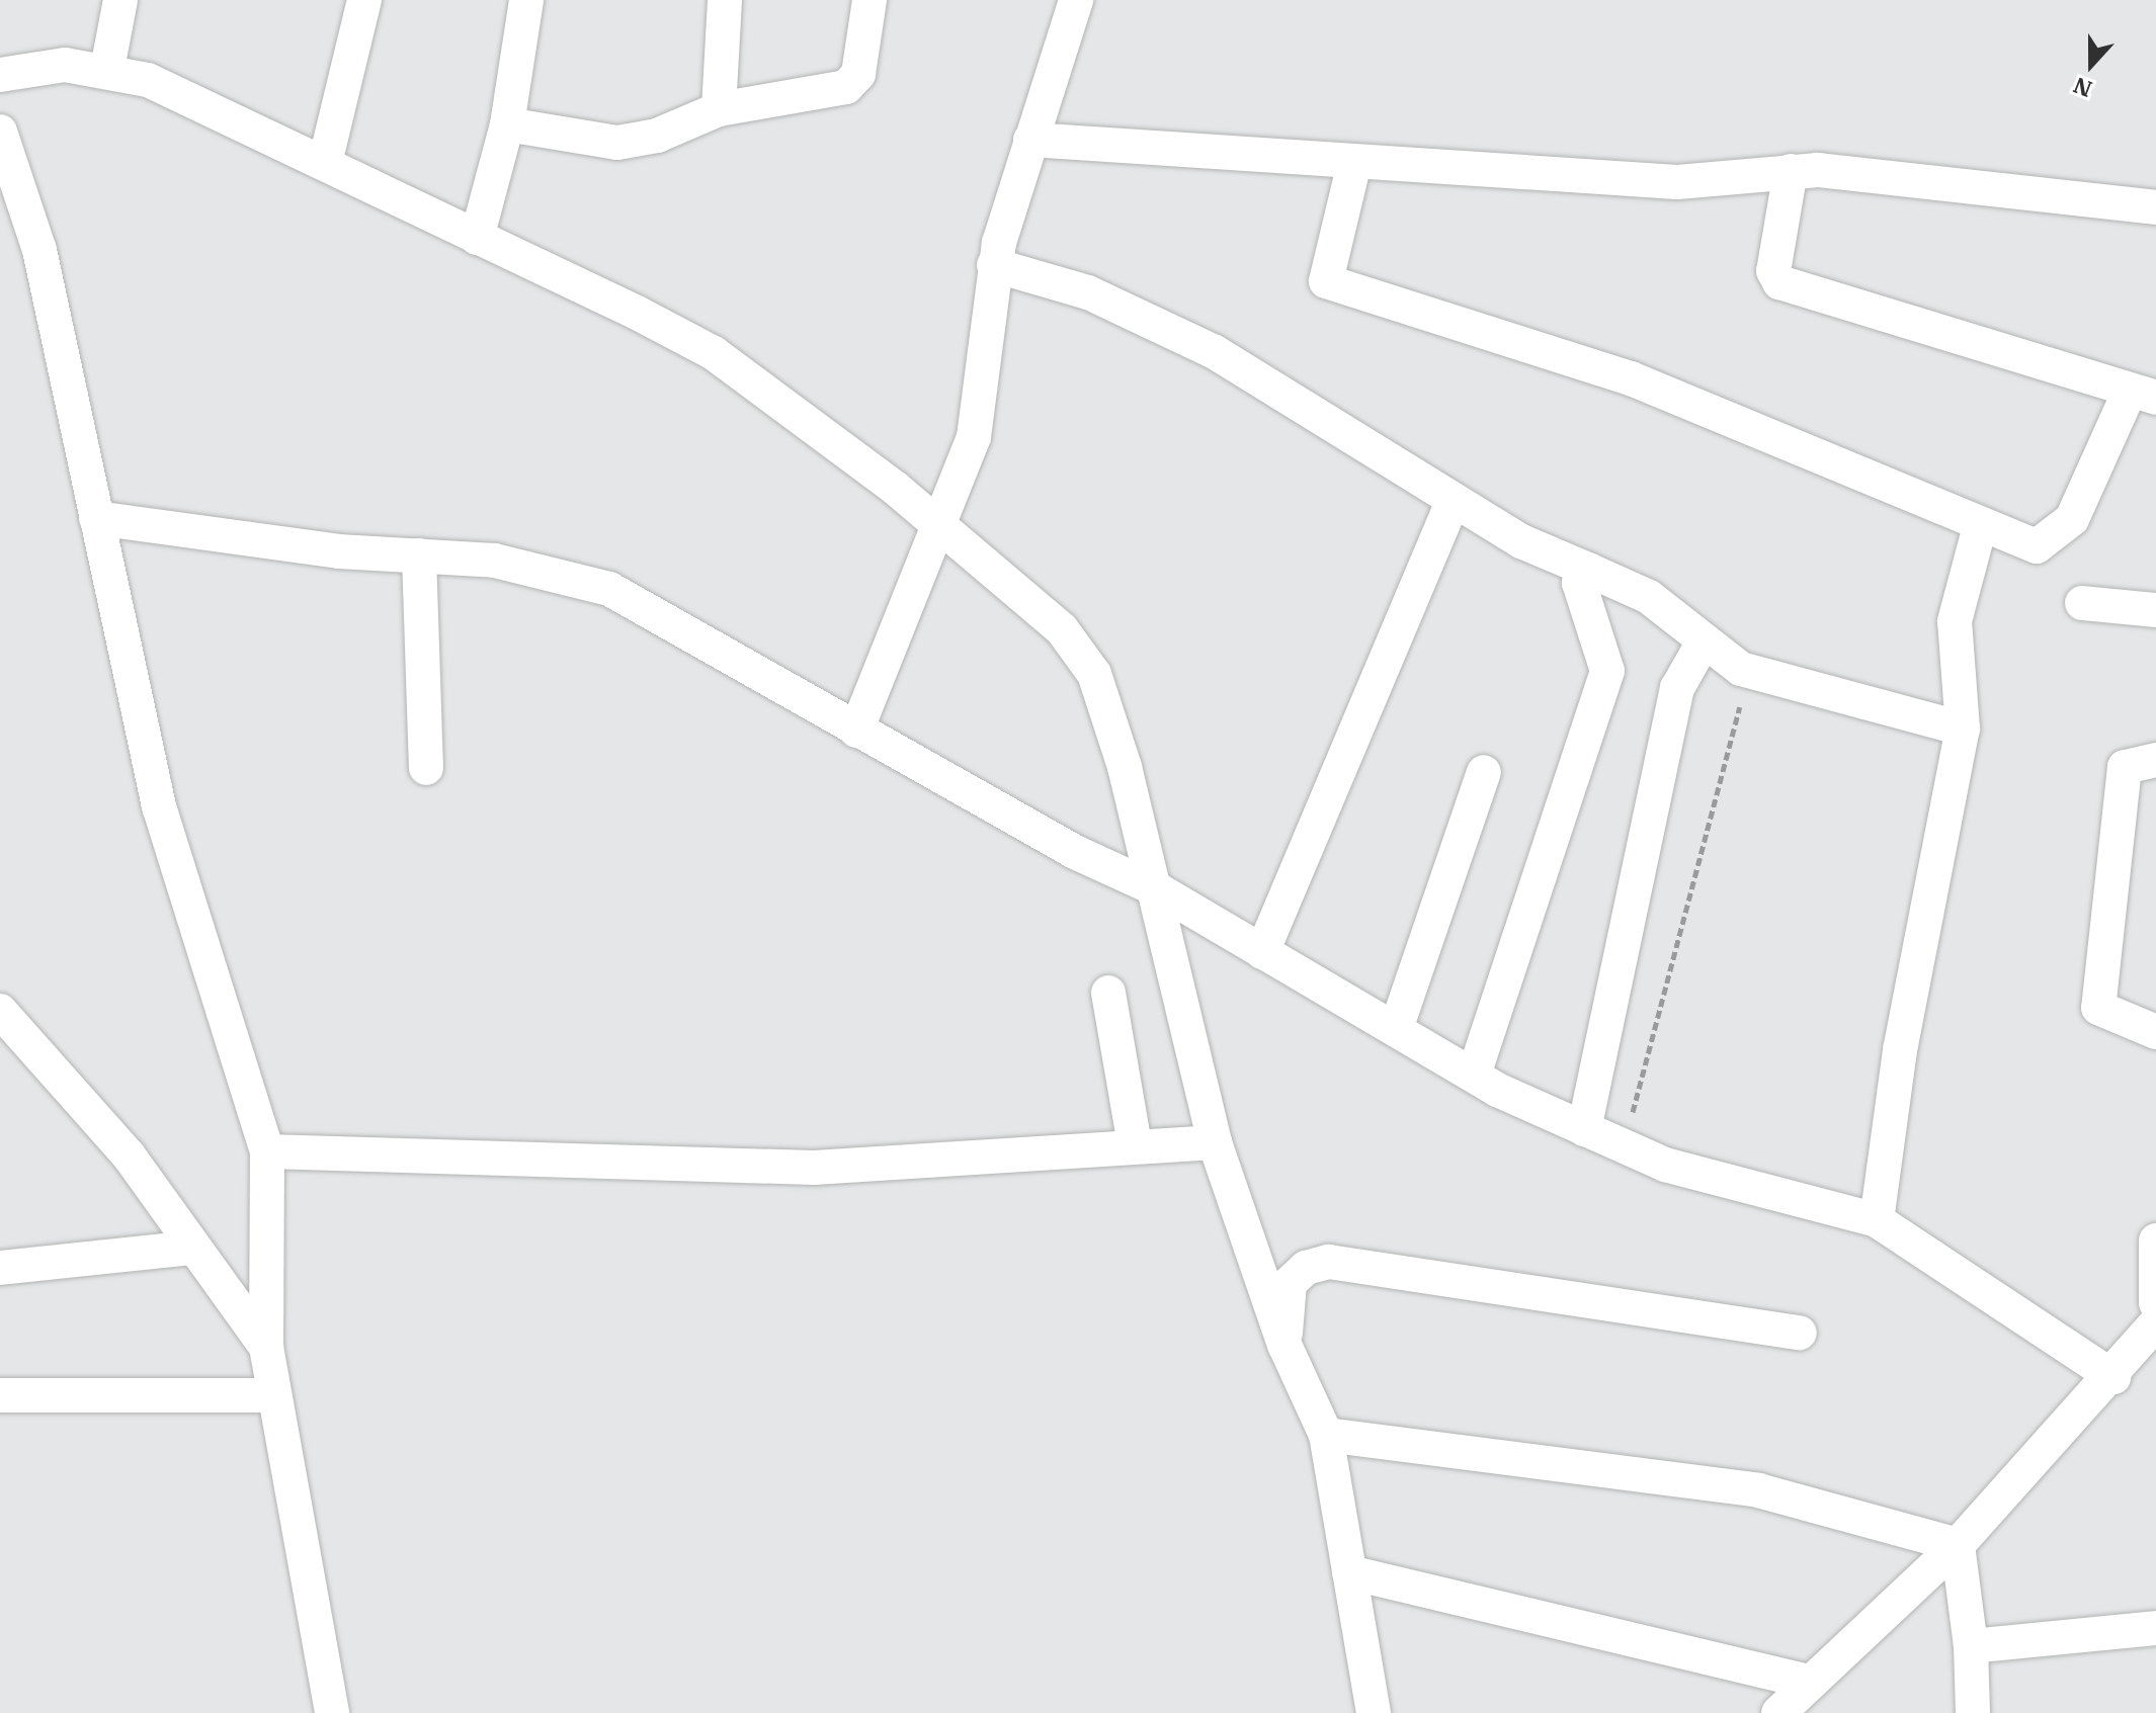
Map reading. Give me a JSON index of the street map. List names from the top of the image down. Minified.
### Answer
{"north":"bottom"}
